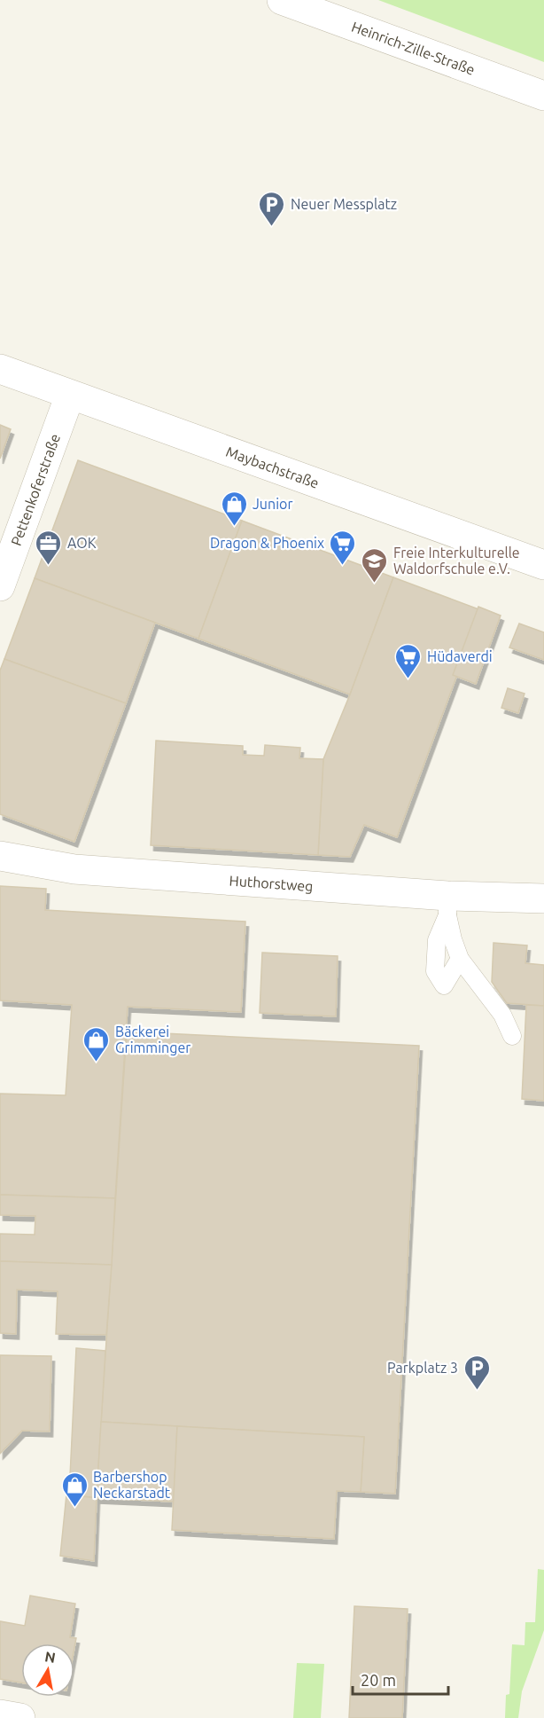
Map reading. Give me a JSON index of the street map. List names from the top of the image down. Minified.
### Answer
{"streets":{"street":["Heinrich-Zille-Straße","Maybachstraße","Pettenkoferstraße","Huthorstweg"]},"crossings":[["Maybachstraße","Pettenkoferstraße"]],"places":{"parking":["Neuer Messplatz","Parkplatz 3"],"shop":["Junior","Bäckerei Grimminger","Barbershop Neckarstadt"],"office":["AOK"],"supermarket":["Dragon & Phoenix","Hüdaverdi"],"school or university":["Freie Interkulturelle Waldorfschule e.V."]},"scale_bar":"20 m","north":"top"}
